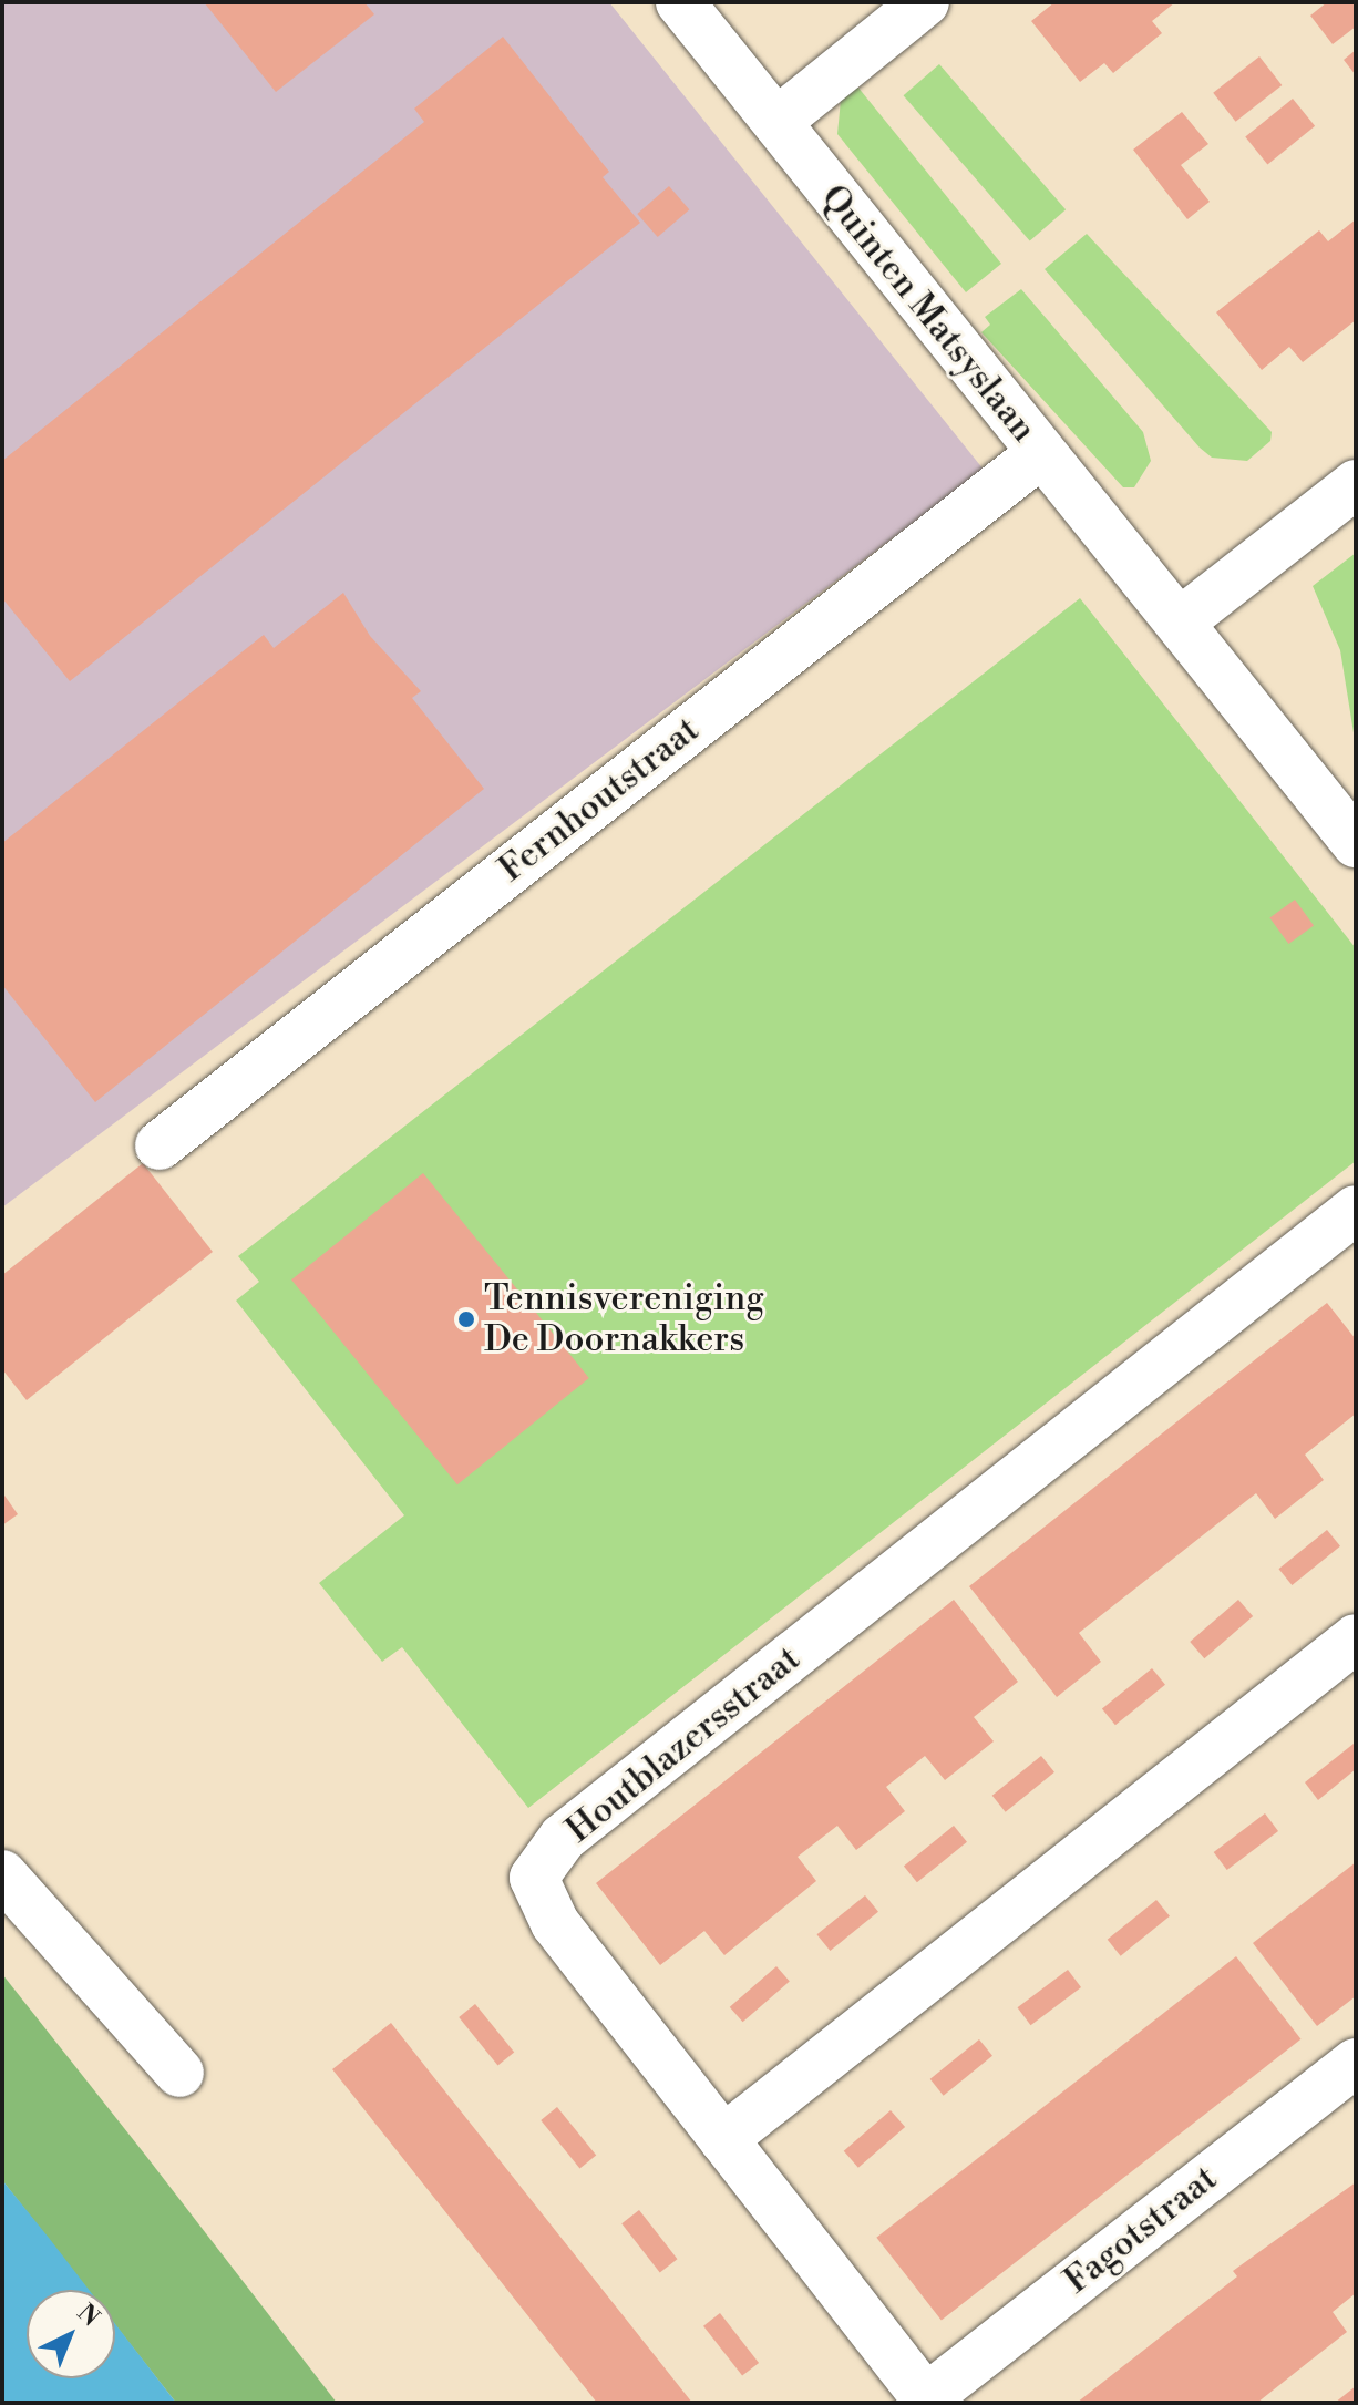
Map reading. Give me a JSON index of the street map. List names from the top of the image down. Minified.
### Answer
{"streets":{"street":["Quinten Matsyslaan","Fernhoutstraat","Houtblazersstraat","Fagotstraat"]},"crossings":[["Quinten Matsyslaan","Fernhoutstraat"],["Houtblazersstraat","Fagotstraat"]],"places":["Tennisvereniging De Doornakkers"],"north":"top right"}
